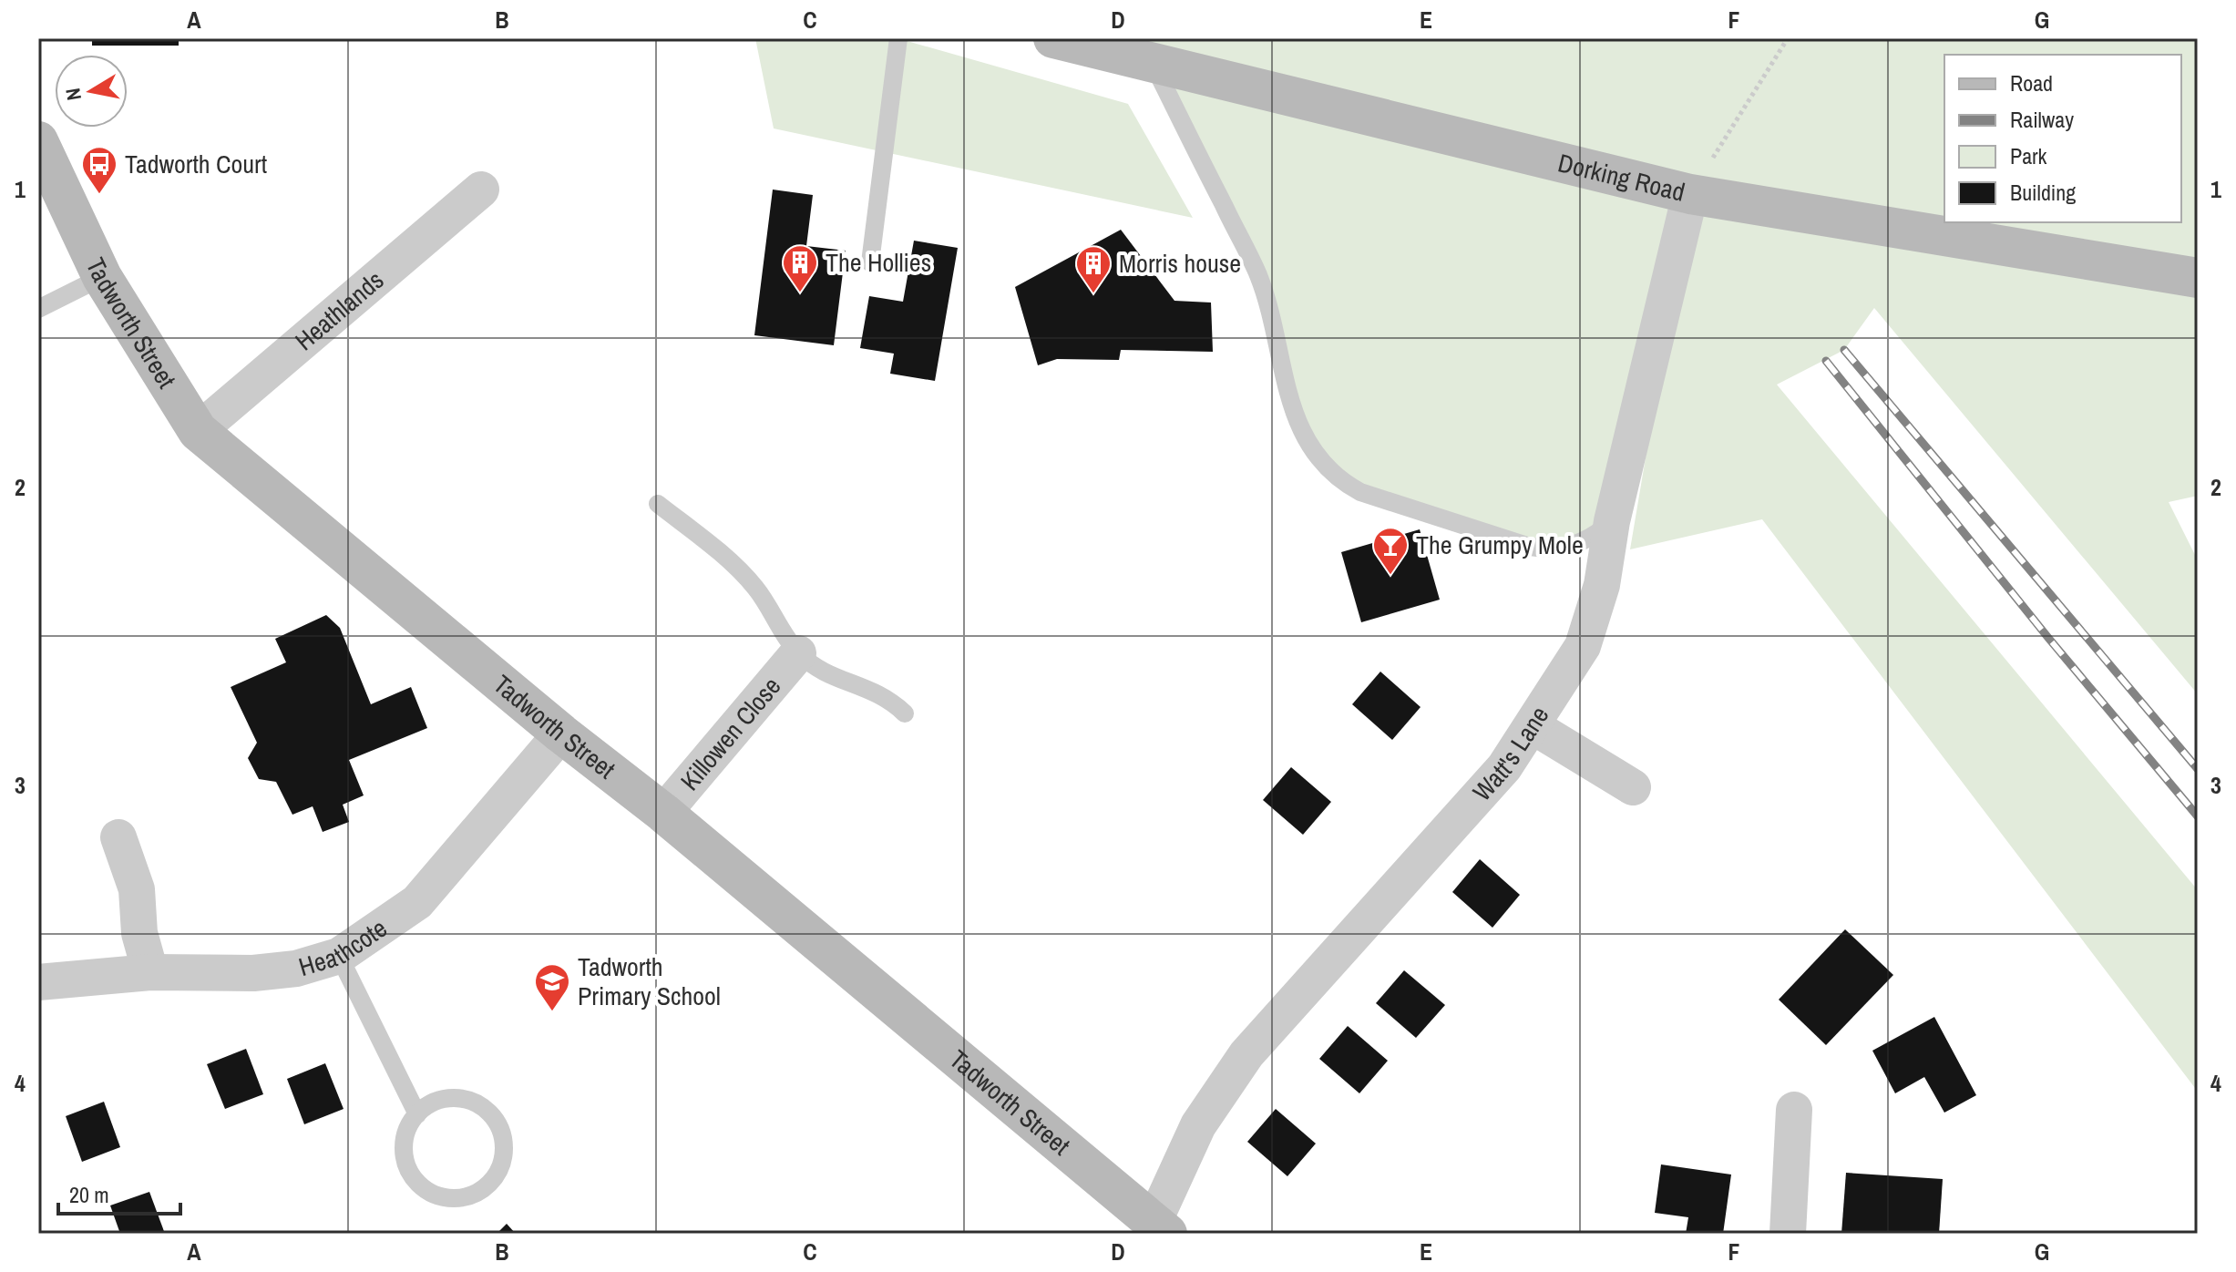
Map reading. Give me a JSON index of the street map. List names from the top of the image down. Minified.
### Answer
{"streets":{"main road":["Dorking Road","Tadworth Street"],"street":["Heathlands","Killowen Close","Watt's Lane","Heathcote"]},"crossings":[["Dorking Road","Watt's Lane"],["Heathlands","Tadworth Street"],["Tadworth Street","Killowen Close"],["Tadworth Street","Watt's Lane"],["Tadworth Street","Heathcote"]],"places":{"bus stop":["Tadworth Court"],"building":["The Hollies","Morris house"],"bar":["The Grumpy Mole"],"school or university":["Tadworth Primary School"]},"legend":["Road","Railway","Park","Building"],"scale_bar":"20 m","north":"left","grid":{"columns":["A","B","C","D","E","F","G"],"rows":["1","2","3","4"]}}
